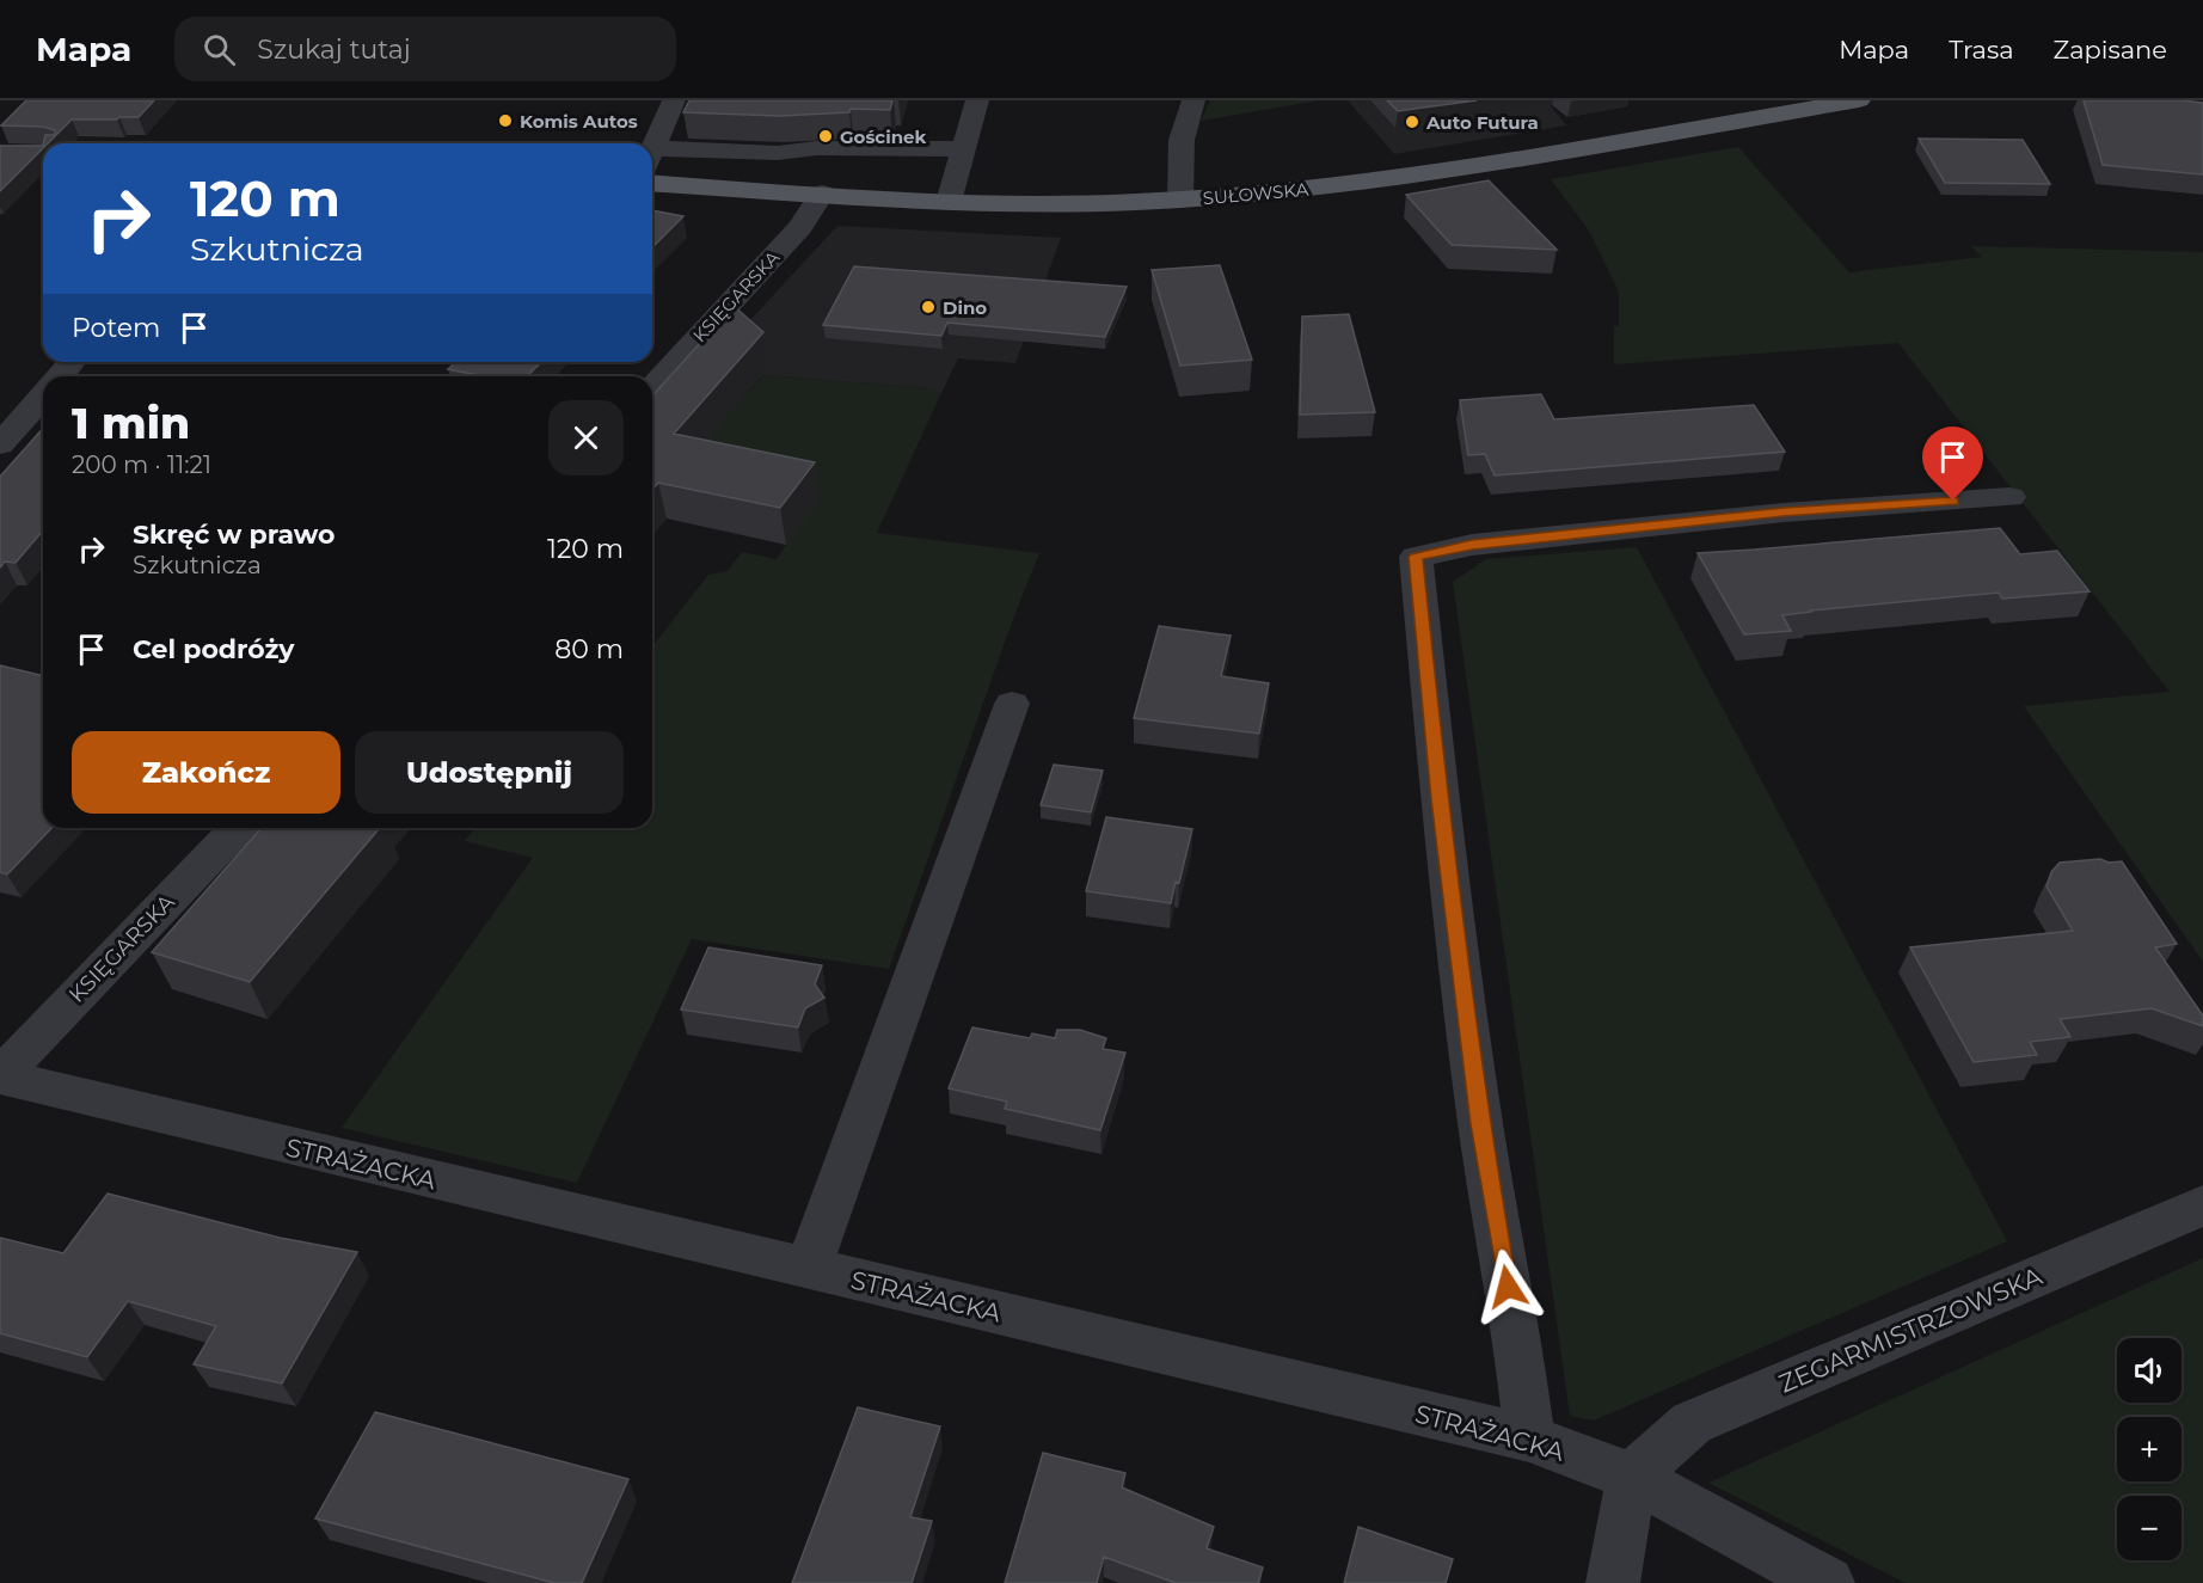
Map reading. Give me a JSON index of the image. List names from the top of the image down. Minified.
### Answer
{"streets":{"main road":["SUŁOWSKA"],"street":["KSIĘGARSKA","STRAŻACKA","ZEGARMISTRZOWSKA"]},"crossings":[["SUŁOWSKA","KSIĘGARSKA"],["KSIĘGARSKA","STRAŻACKA"],["STRAŻACKA","ZEGARMISTRZOWSKA"]],"places":["Komis Autos","Auto Futura","Gościnek","Dino"],"page":{"header":"Mapa","search":"Szukaj tutaj","nav":["Mapa","Trasa","Zapisane"],"turn":["120 m","Szkutnicza"],"then":"Potem","heading":["1 min","200 m · 11:21"],"list":[{"name":"Skręć w prawo","note":"Szkutnicza","value":"120 m"},{"name":"Cel podróży","value":"80 m"}],"buttons":["Zakończ","Udostępnij"],"map_buttons":["+","−"]}}
